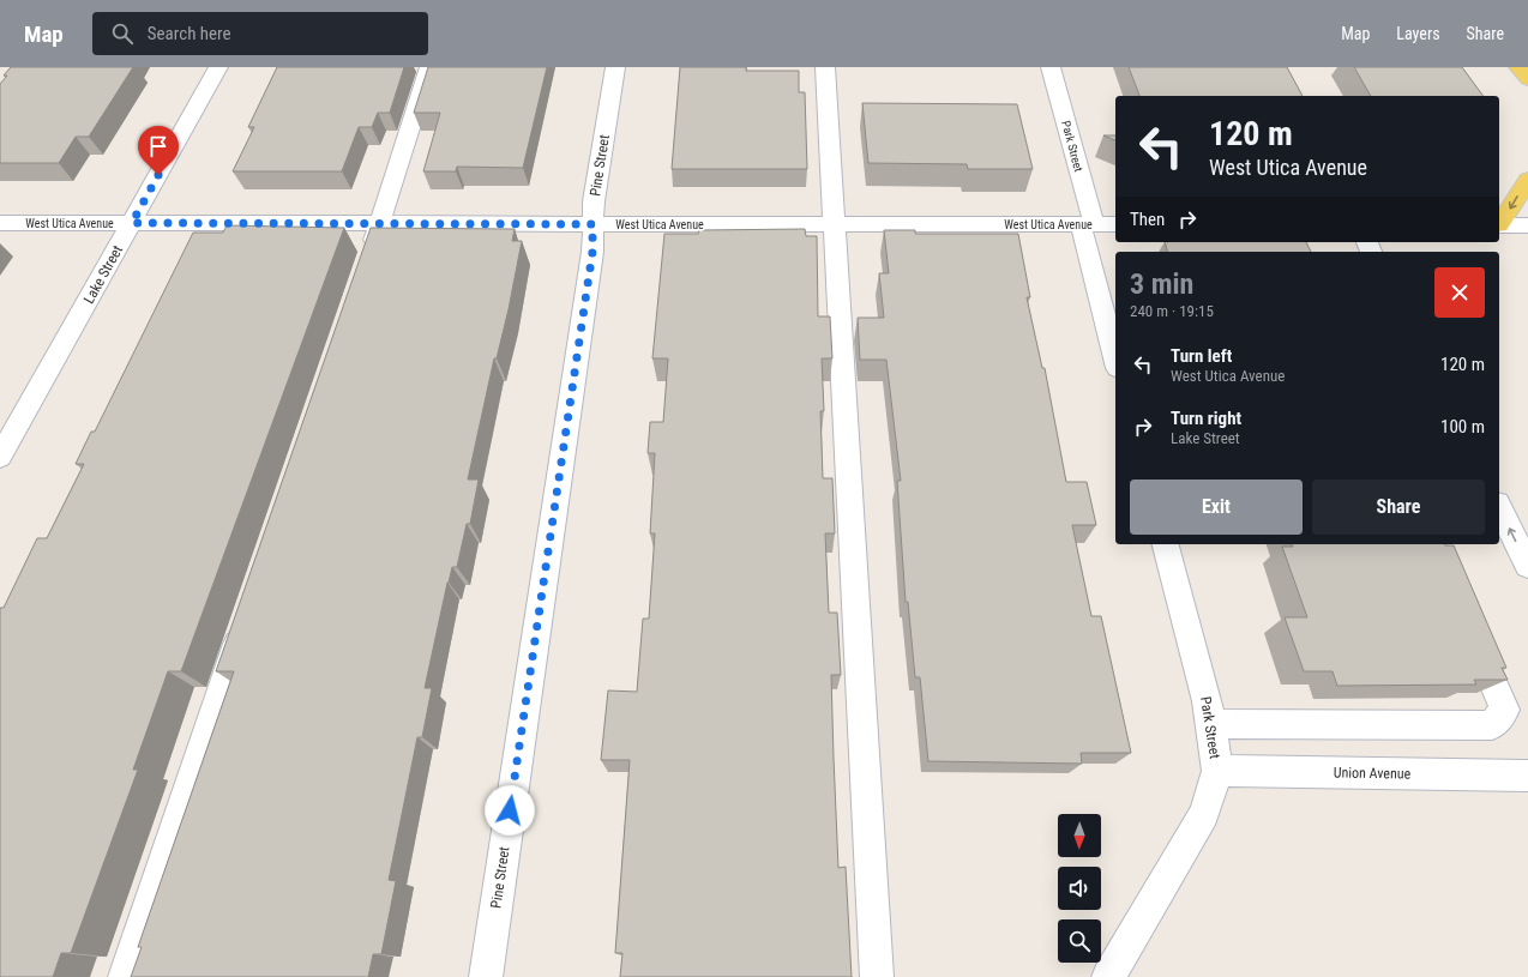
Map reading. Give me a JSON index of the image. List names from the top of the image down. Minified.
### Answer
{"streets":{"street":["Park Street","Pine Street","West Utica Avenue","Lake Street","Union Avenue"]},"crossings":[["Park Street","West Utica Avenue"],["Park Street","Union Avenue"],["Pine Street","West Utica Avenue"],["West Utica Avenue","Lake Street"]],"north":"bottom","page":{"header":"Map","search":"Search here","nav":["Map","Layers","Share"],"turn":["120 m","West Utica Avenue"],"then":"Then","heading":["3 min","240 m · 19:15"],"list":[{"name":"Turn left","note":"West Utica Avenue","value":"120 m"},{"name":"Turn right","note":"Lake Street","value":"100 m"}],"buttons":["Exit","Share"]}}
